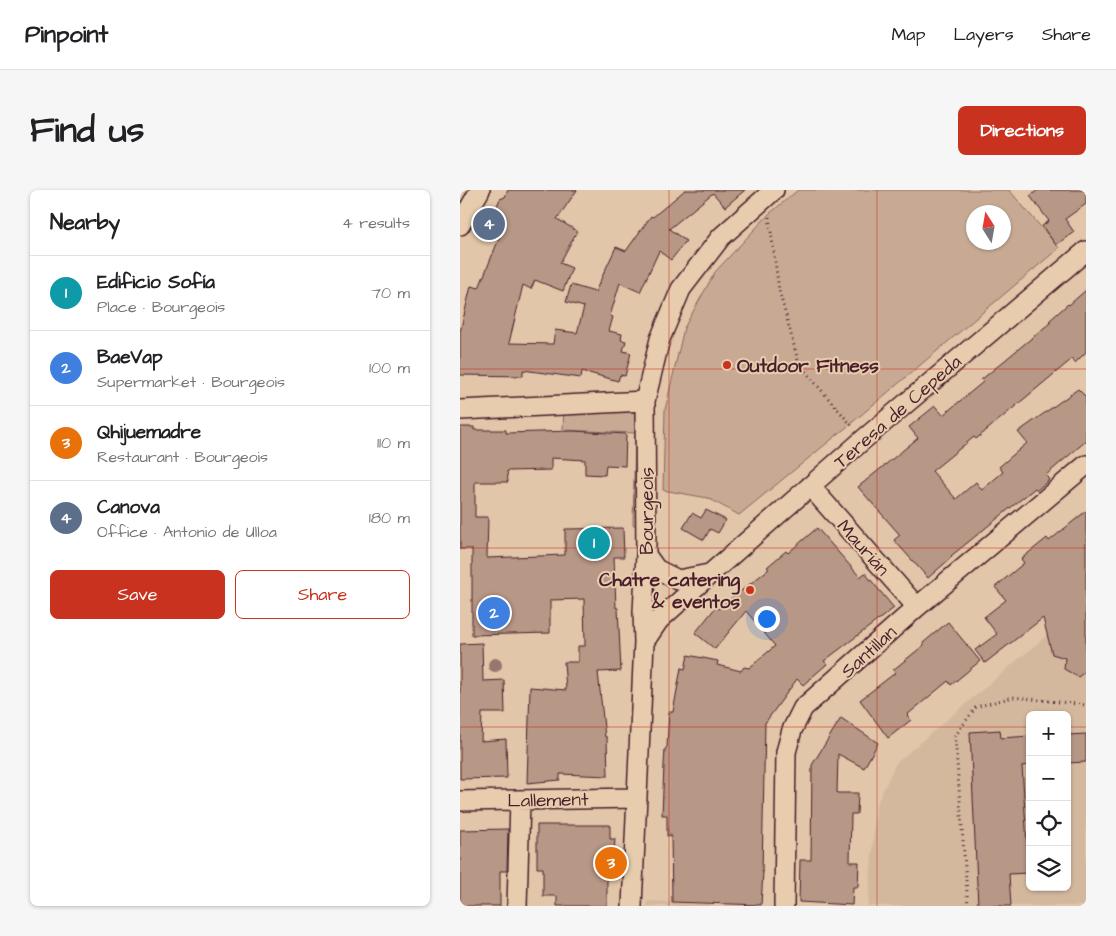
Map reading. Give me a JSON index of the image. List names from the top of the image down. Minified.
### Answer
{"streets":{"street":["Teresa de Cepeda","Bourgeois","Maurián","Santillan","Lallement"]},"crossings":[["Teresa de Cepeda","Bourgeois"],["Teresa de Cepeda","Maurián"],["Bourgeois","Lallement"],["Maurián","Santillan"]],"places":["Outdoor Fitness","Chatre catering & eventos"],"north":"top","page":{"header":"Pinpoint","nav":["Map","Layers","Share"],"title":"Find us","buttons":["Directions",["Save","Share"]],"heading":["Nearby","4 results"],"pins":["4","1","2","3"],"list":[{"mark":"1","name":"Edificio Sofía","note":"Place · Bourgeois","value":"70 m"},{"mark":"2","name":"BaeVap","note":"Supermarket · Bourgeois","value":"100 m"},{"mark":"3","name":"Qhijuemadre","note":"Restaurant · Bourgeois","value":"110 m"},{"mark":"4","name":"Canova","note":"Office · Antonio de Ulloa","value":"180 m"}],"map_buttons":["+","−"]}}
